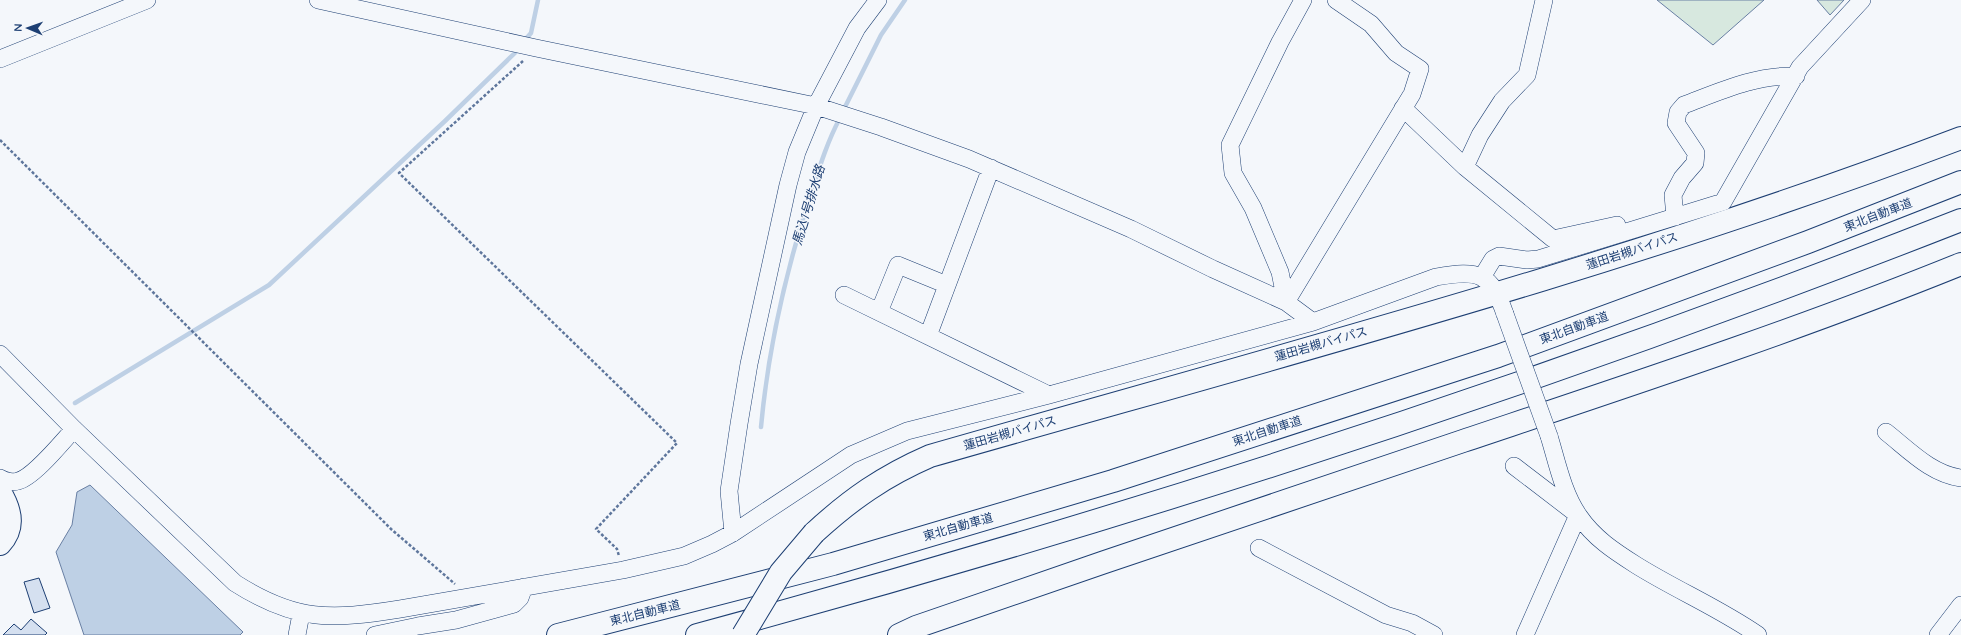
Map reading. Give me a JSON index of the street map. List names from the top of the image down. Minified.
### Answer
{"streets":{"highway":["東北自動車道","蓮田岩槻バイパス"]},"water":["馬込1号排水路"],"north":"left"}
